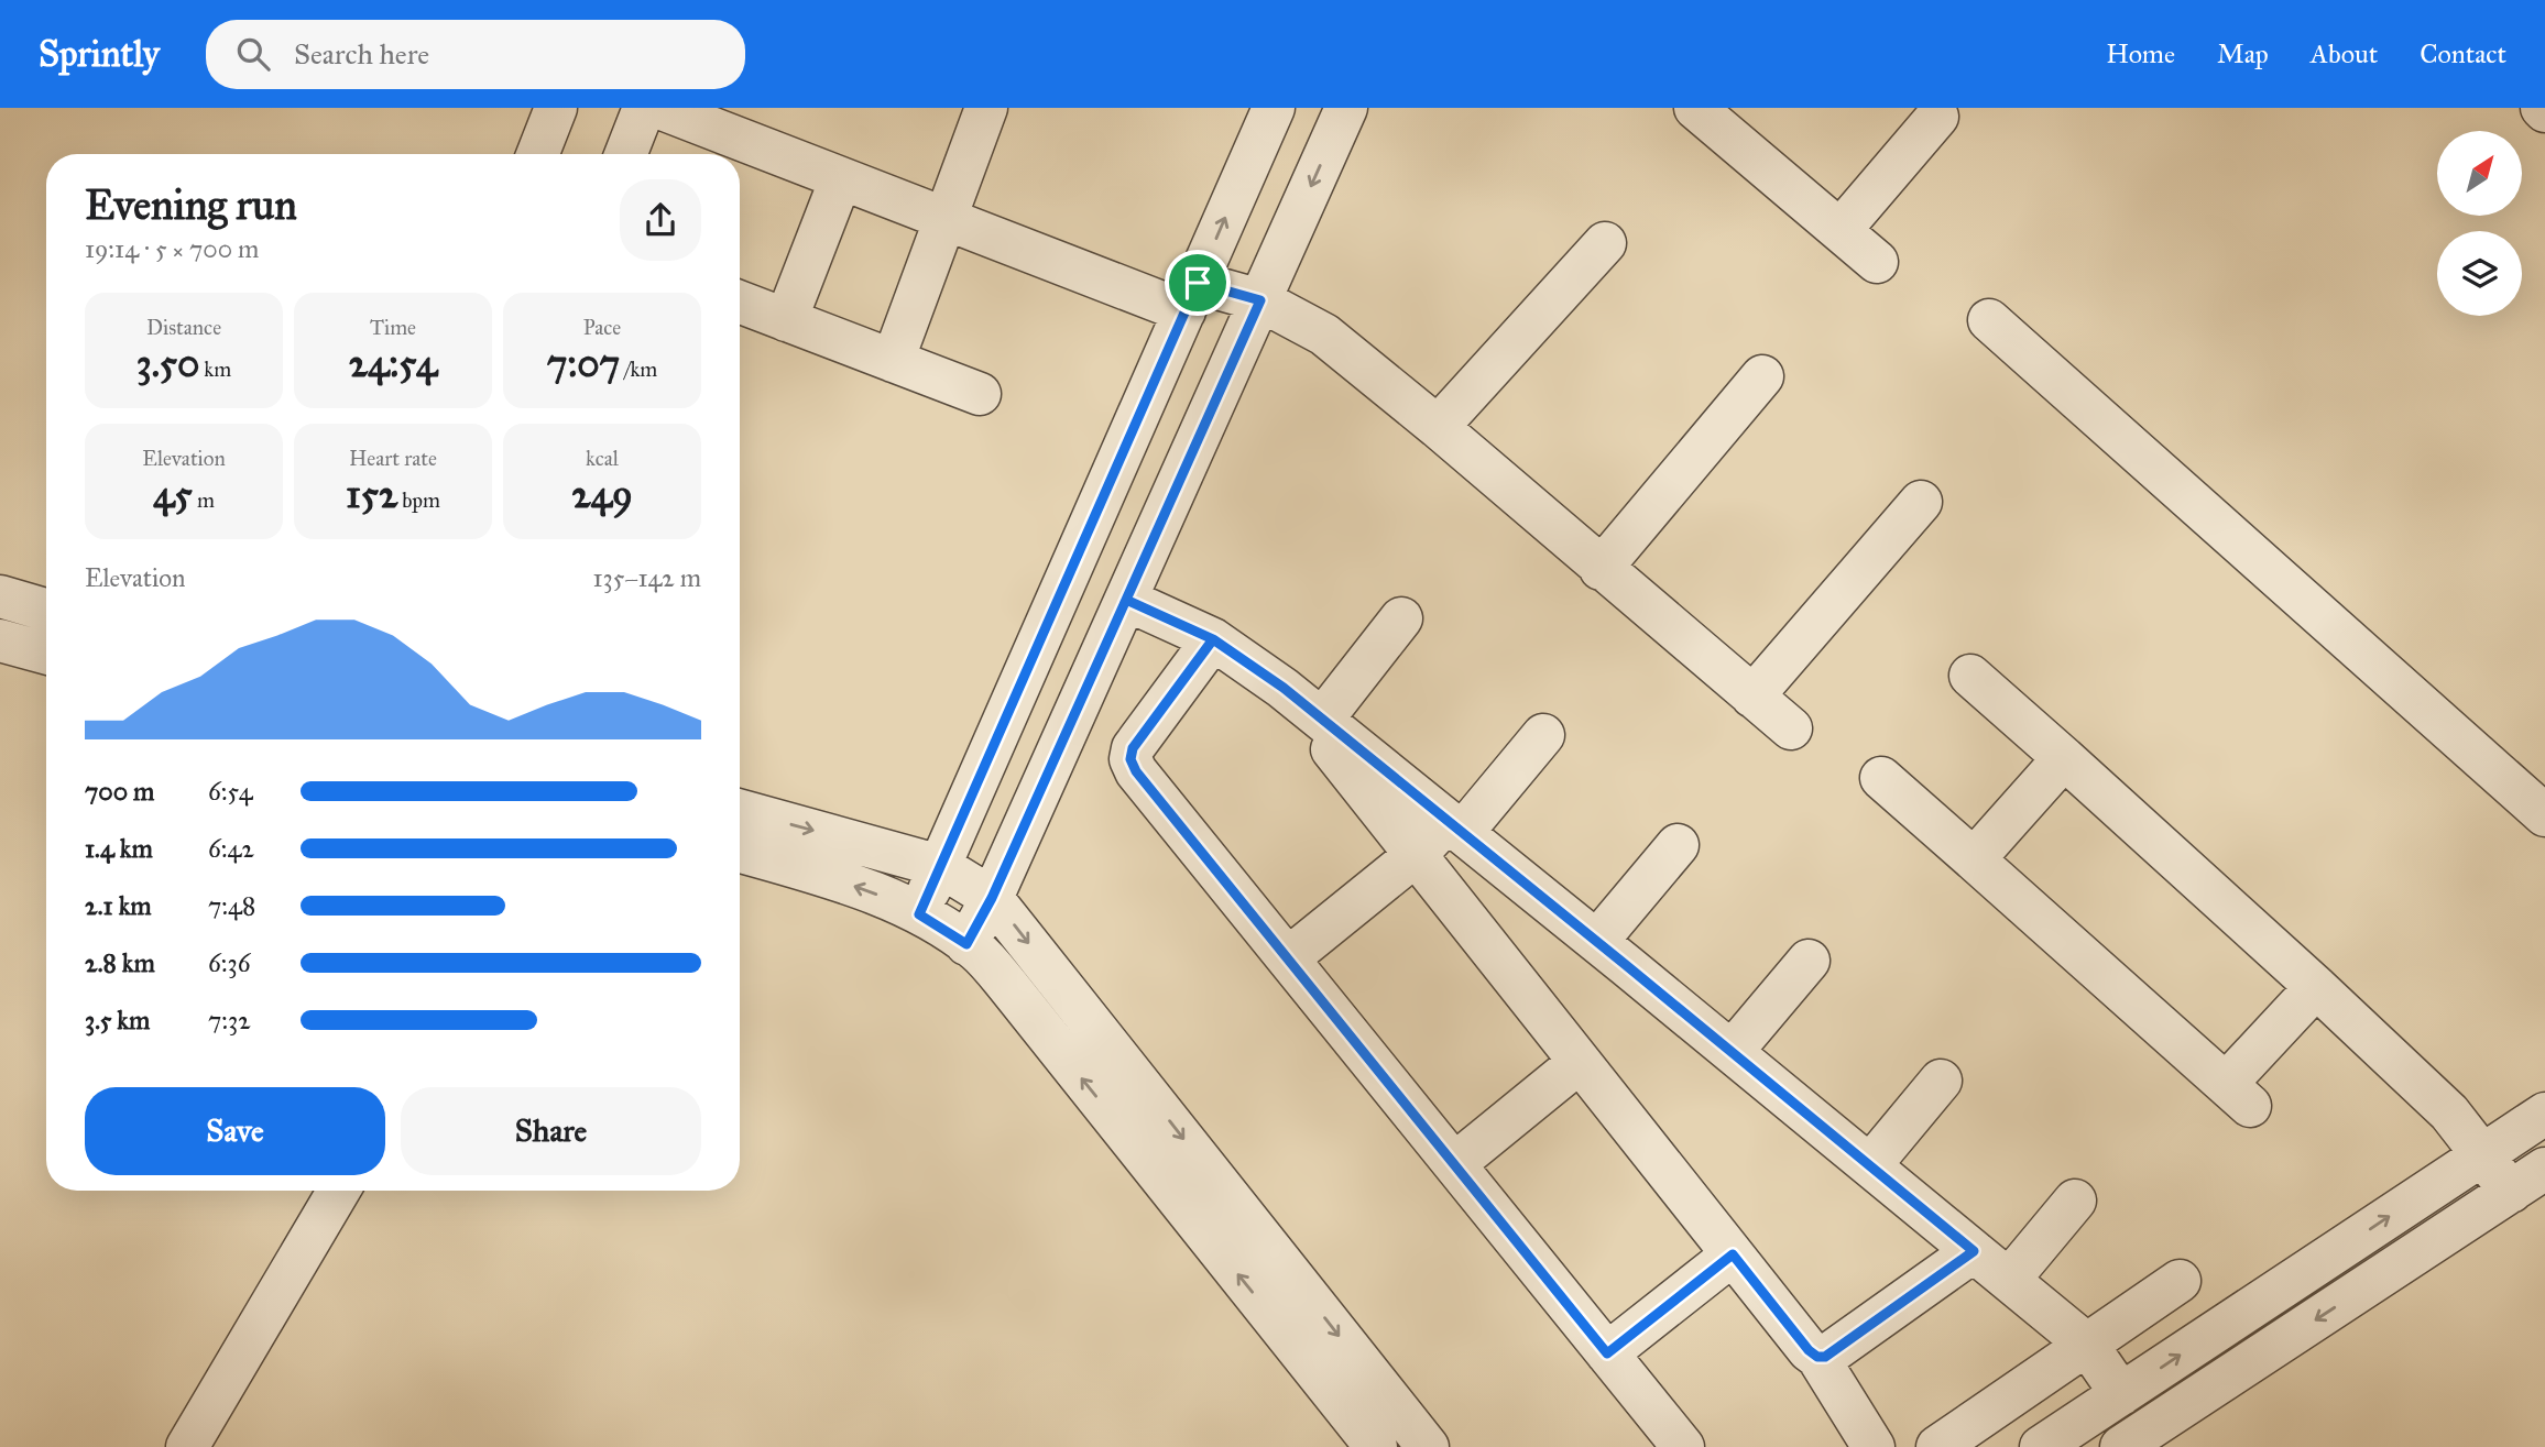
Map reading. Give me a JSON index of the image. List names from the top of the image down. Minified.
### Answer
{"north":"top right","page":{"header":"Sprintly","search":"Search here","nav":["Home","Map","About","Contact"],"heading":["Evening run","19:14 · 5 × 700 m"],"stats":[["Distance","3.50 km"],["Time","24:54"],["Pace","7:07 /km"],["Elevation","45 m"],["Heart rate","152 bpm"],["kcal","249"]],"chart":["Elevation","135–142 m"],"list":[{"name":"700 m","note":"6:54"},{"name":"1.4 km","note":"6:42"},{"name":"2.1 km","note":"7:48"},{"name":"2.8 km","note":"6:36"},{"name":"3.5 km","note":"7:32"}],"buttons":["Save","Share"]}}
